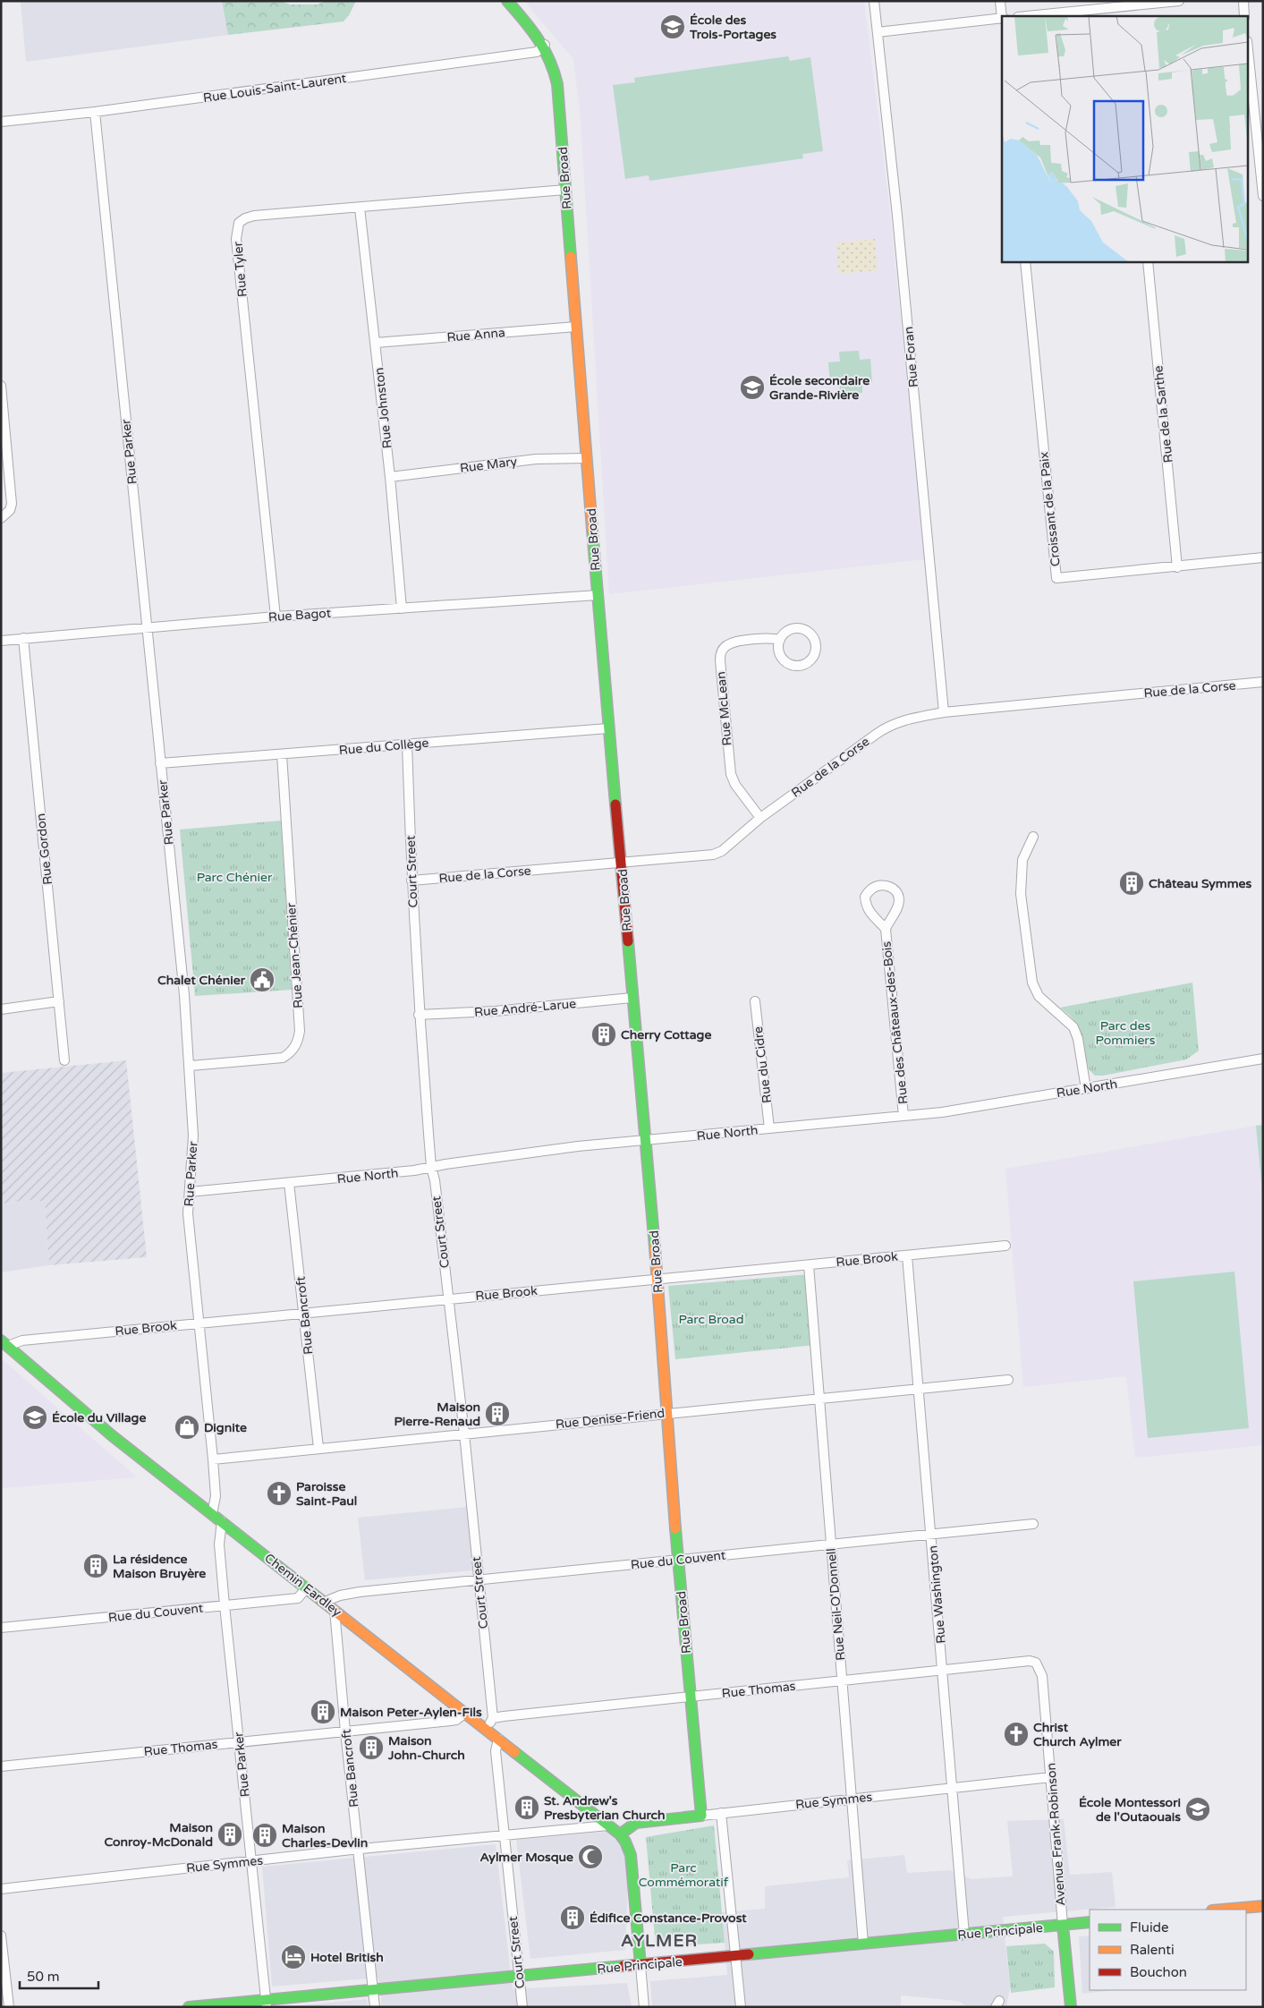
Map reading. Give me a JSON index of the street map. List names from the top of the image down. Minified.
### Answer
{"streets":{"street":["Rue Louis-Saint-Laurent","Rue Broad","Rue Tyler","Rue Anna","Rue Foran","Rue Johnston","Rue de la Sarthe","Rue Parker","Rue Mary","Croissant de la Paix","Rue Bagot","Rue de la Corse","Rue McLean","Rue du Collège","Rue Gordon","Court Street","Rue Jean-Chénier","Rue André-Larue","Rue des Châteaux-des-Bois","Rue du Cidre","Rue North","Rue Brook","Rue Bancroft","Rue Denise-Friend","Rue du Couvent","Chemin Eardley","Rue Washington","Rue Neil-O'Donnell","Rue Thomas","Rue Symmes","Avenue Frank-Robinson","Rue Principale"]},"crossings":[["Rue Louis-Saint-Laurent","Rue Broad"],["Rue Louis-Saint-Laurent","Rue Parker"],["Rue Broad","Rue Tyler"],["Rue Broad","Rue Anna"],["Rue Broad","Rue Mary"],["Rue Broad","Rue Bagot"],["Rue Broad","Rue de la Corse"],["Rue Broad","Rue du Collège"],["Rue Broad","Rue André-Larue"],["Rue Broad","Rue North"],["Rue Broad","Rue Brook"],["Rue Broad","Rue Denise-Friend"],["Rue Broad","Rue du Couvent"],["Rue Broad","Rue Thomas"],["Rue Broad","Rue Symmes"],["Rue Tyler","Rue Johnston"],["Rue Tyler","Rue Bagot"],["Rue Anna","Rue Johnston"],["Rue Foran","Rue de la Corse"],["Rue Johnston","Rue Mary"],["Rue Johnston","Rue Bagot"],["Rue de la Sarthe","Croissant de la Paix"],["Rue Parker","Rue Bagot"],["Rue Parker","Rue du Collège"],["Rue Parker","Rue Jean-Chénier"],["Rue Parker","Rue North"],["Rue Parker","Rue Brook"],["Rue Parker","Rue Denise-Friend"],["Rue Parker","Rue du Couvent"],["Rue Parker","Chemin Eardley"],["Rue Parker","Rue Thomas"],["Rue Parker","Rue Symmes"],["Rue Parker","Rue Principale"],["Rue Bagot","Rue Gordon"],["Rue de la Corse","Rue McLean"],["Rue de la Corse","Court Street"],["Rue du Collège","Court Street"],["Rue du Collège","Rue Jean-Chénier"],["Court Street","Rue André-Larue"],["Court Street","Rue North"],["Court Street","Rue Brook"],["Court Street","Rue Denise-Friend"],["Court Street","Rue du Couvent"],["Court Street","Chemin Eardley"],["Court Street","Rue Thomas"],["Court Street","Rue Symmes"],["Court Street","Rue Principale"],["Rue des Châteaux-des-Bois","Rue North"],["Rue du Cidre","Rue North"],["Rue North","Rue Bancroft"],["Rue Brook","Rue Bancroft"],["Rue Brook","Chemin Eardley"],["Rue Brook","Rue Washington"],["Rue Brook","Rue Neil-O'Donnell"],["Rue Bancroft","Rue Denise-Friend"],["Rue Bancroft","Chemin Eardley"],["Rue Bancroft","Rue Thomas"],["Rue Bancroft","Rue Symmes"],["Rue Bancroft","Rue Principale"],["Rue Denise-Friend","Rue Washington"],["Rue Denise-Friend","Rue Neil-O'Donnell"],["Rue du Couvent","Chemin Eardley"],["Rue du Couvent","Rue Washington"],["Rue du Couvent","Rue Neil-O'Donnell"],["Chemin Eardley","Rue Thomas"],["Chemin Eardley","Rue Symmes"],["Rue Washington","Rue Thomas"],["Rue Washington","Rue Symmes"],["Rue Washington","Rue Principale"],["Rue Neil-O'Donnell","Rue Thomas"],["Rue Neil-O'Donnell","Rue Symmes"],["Rue Neil-O'Donnell","Rue Principale"],["Rue Thomas","Avenue Frank-Robinson"],["Rue Symmes","Avenue Frank-Robinson"],["Avenue Frank-Robinson","Rue Principale"]],"districts":["AYLMER"],"parks":["Parc Chénier","Parc des Pommiers","Parc Broad","Parc Commémoratif"],"places":{"school or university":["École des Trois-Portages","École secondaire Grande-Rivière","École du Village","École Montessori de l'Outaouais"],"building":["Château Symmes","Cherry Cottage","Maison Pierre-Renaud","La résidence Maison Bruyère","Maison Peter-Aylen-Fils","Maison John-Church","St. Andrew's Presbyterian Church","Maison Conroy-McDonald","Maison Charles-Devlin","Édifice Constance-Provost"],"public building":["Chalet Chénier"],"shop":["Dignite"],"church":["Paroisse Saint-Paul","Christ Church Aylmer"],"mosque":["Aylmer Mosque"],"hotel":["Hotel British"]},"legend":["Fluide","Ralenti","Bouchon"],"scale_bar":"50 m"}
